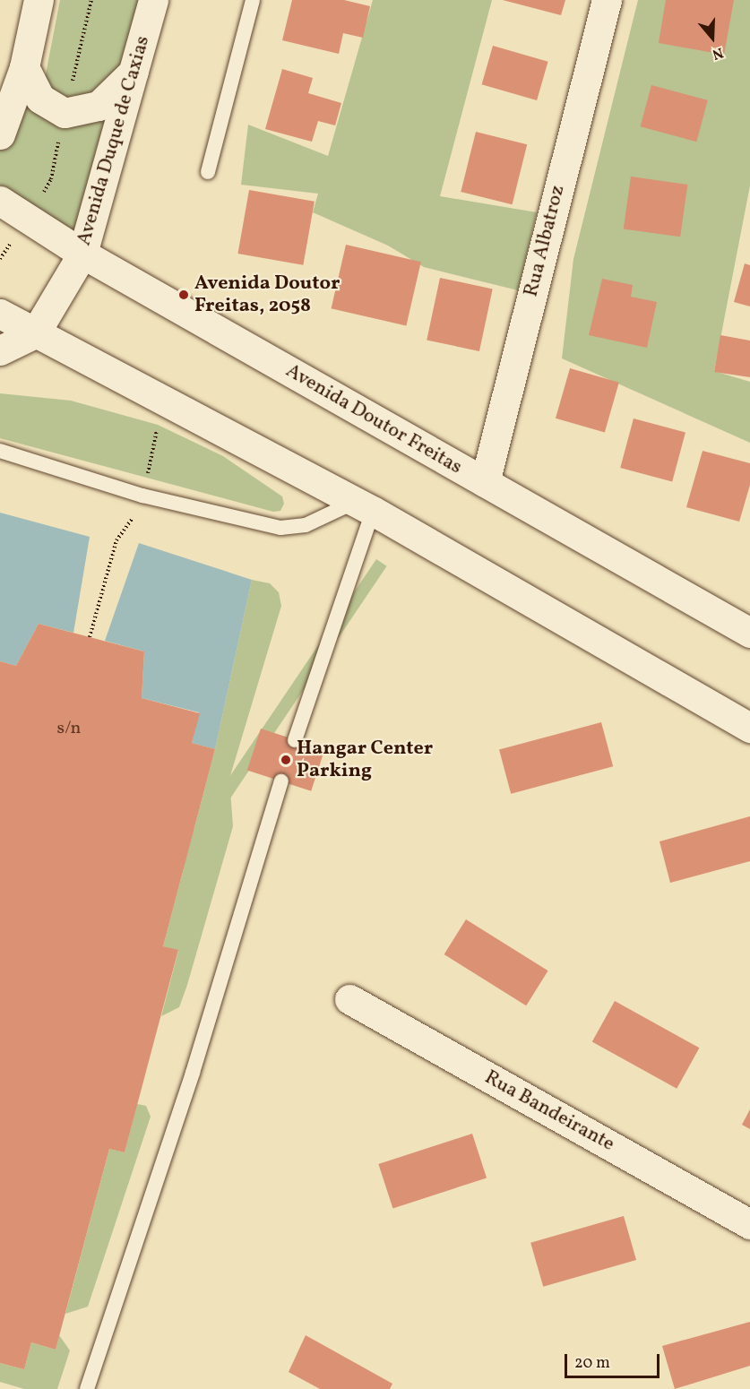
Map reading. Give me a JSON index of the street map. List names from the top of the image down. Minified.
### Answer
{"streets":{"main road":["Avenida Duque de Caxias","Rua Albatroz","Avenida Doutor Freitas","Rua Bandeirante"]},"crossings":[["Avenida Duque de Caxias","Avenida Doutor Freitas"],["Rua Albatroz","Avenida Doutor Freitas"]],"places":["Avenida Doutor Freitas, 2058","Hangar Center Parking"],"house_numbers":["s/n"],"scale_bar":"20 m","north":"bottom"}
